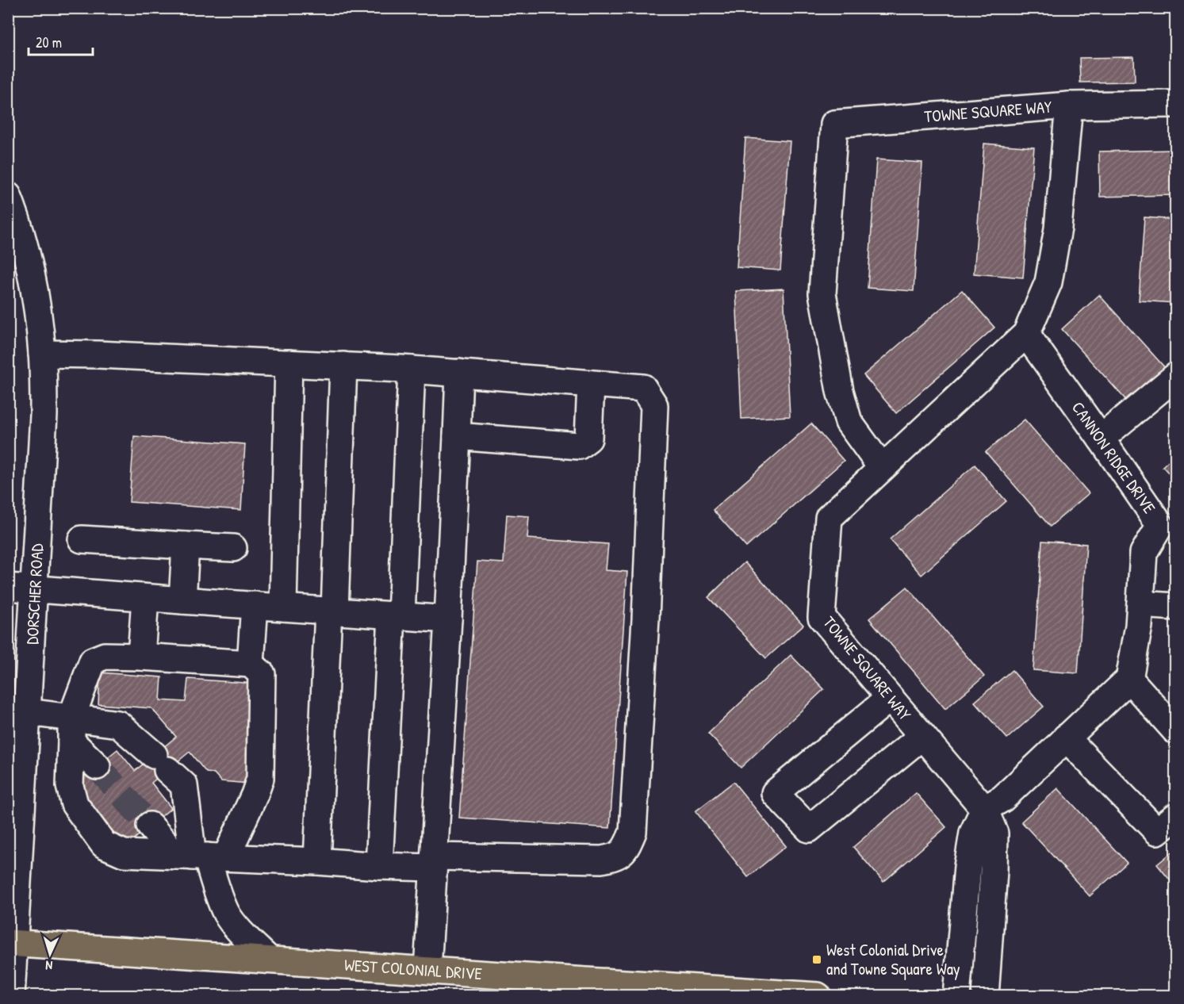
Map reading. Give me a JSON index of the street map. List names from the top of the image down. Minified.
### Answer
{"streets":{"highway":["WEST COLONIAL DRIVE"],"street":["TOWNE SQUARE WAY","CANNON RIDGE DRIVE","DORSCHER ROAD"]},"crossings":[["TOWNE SQUARE WAY","CANNON RIDGE DRIVE"],["DORSCHER ROAD","WEST COLONIAL DRIVE"]],"places":{"transit":["West Colonial Drive and Towne Square Way"]},"scale_bar":"20 m","north":"bottom"}
